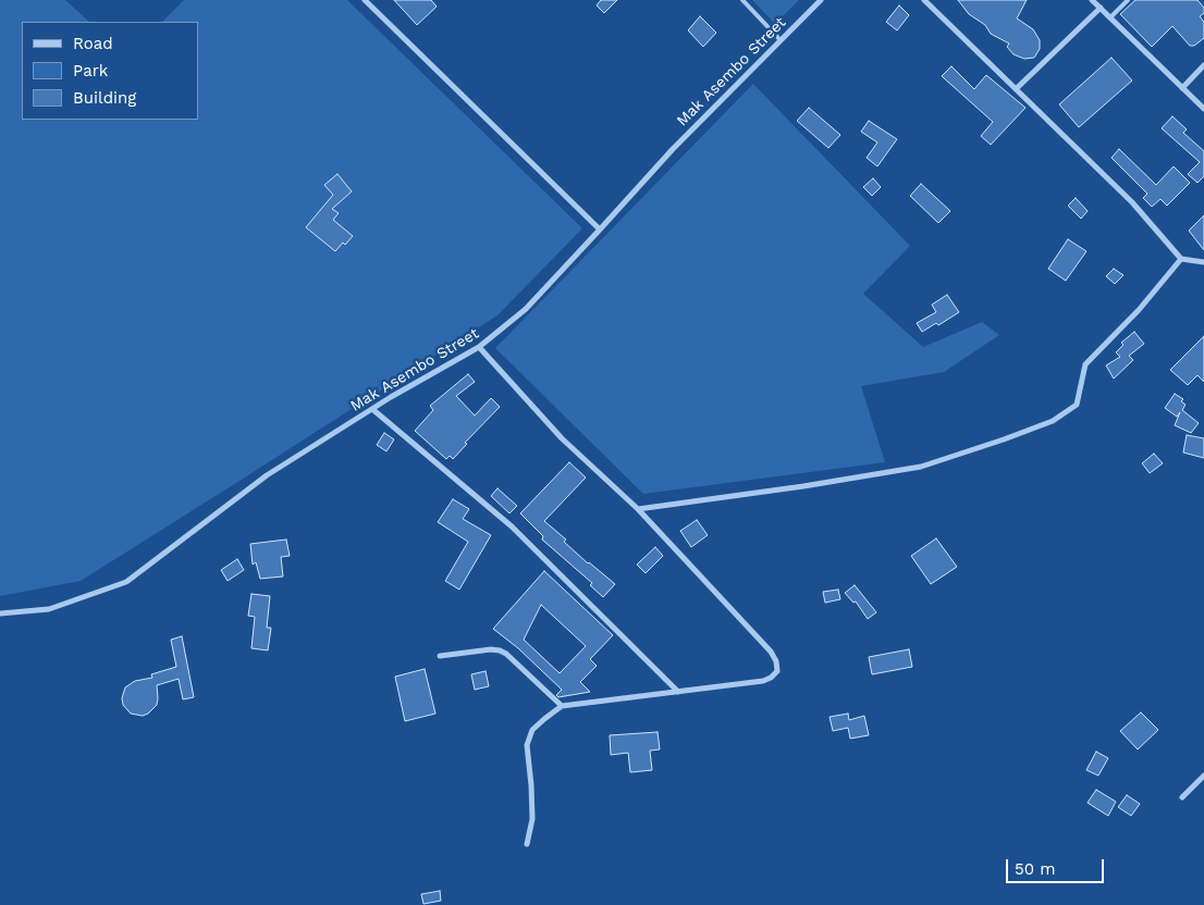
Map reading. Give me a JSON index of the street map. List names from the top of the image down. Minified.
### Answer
{"streets":{"street":["Mak Asembo Street"]},"legend":["Road","Park","Building"],"scale_bar":"50 m"}
